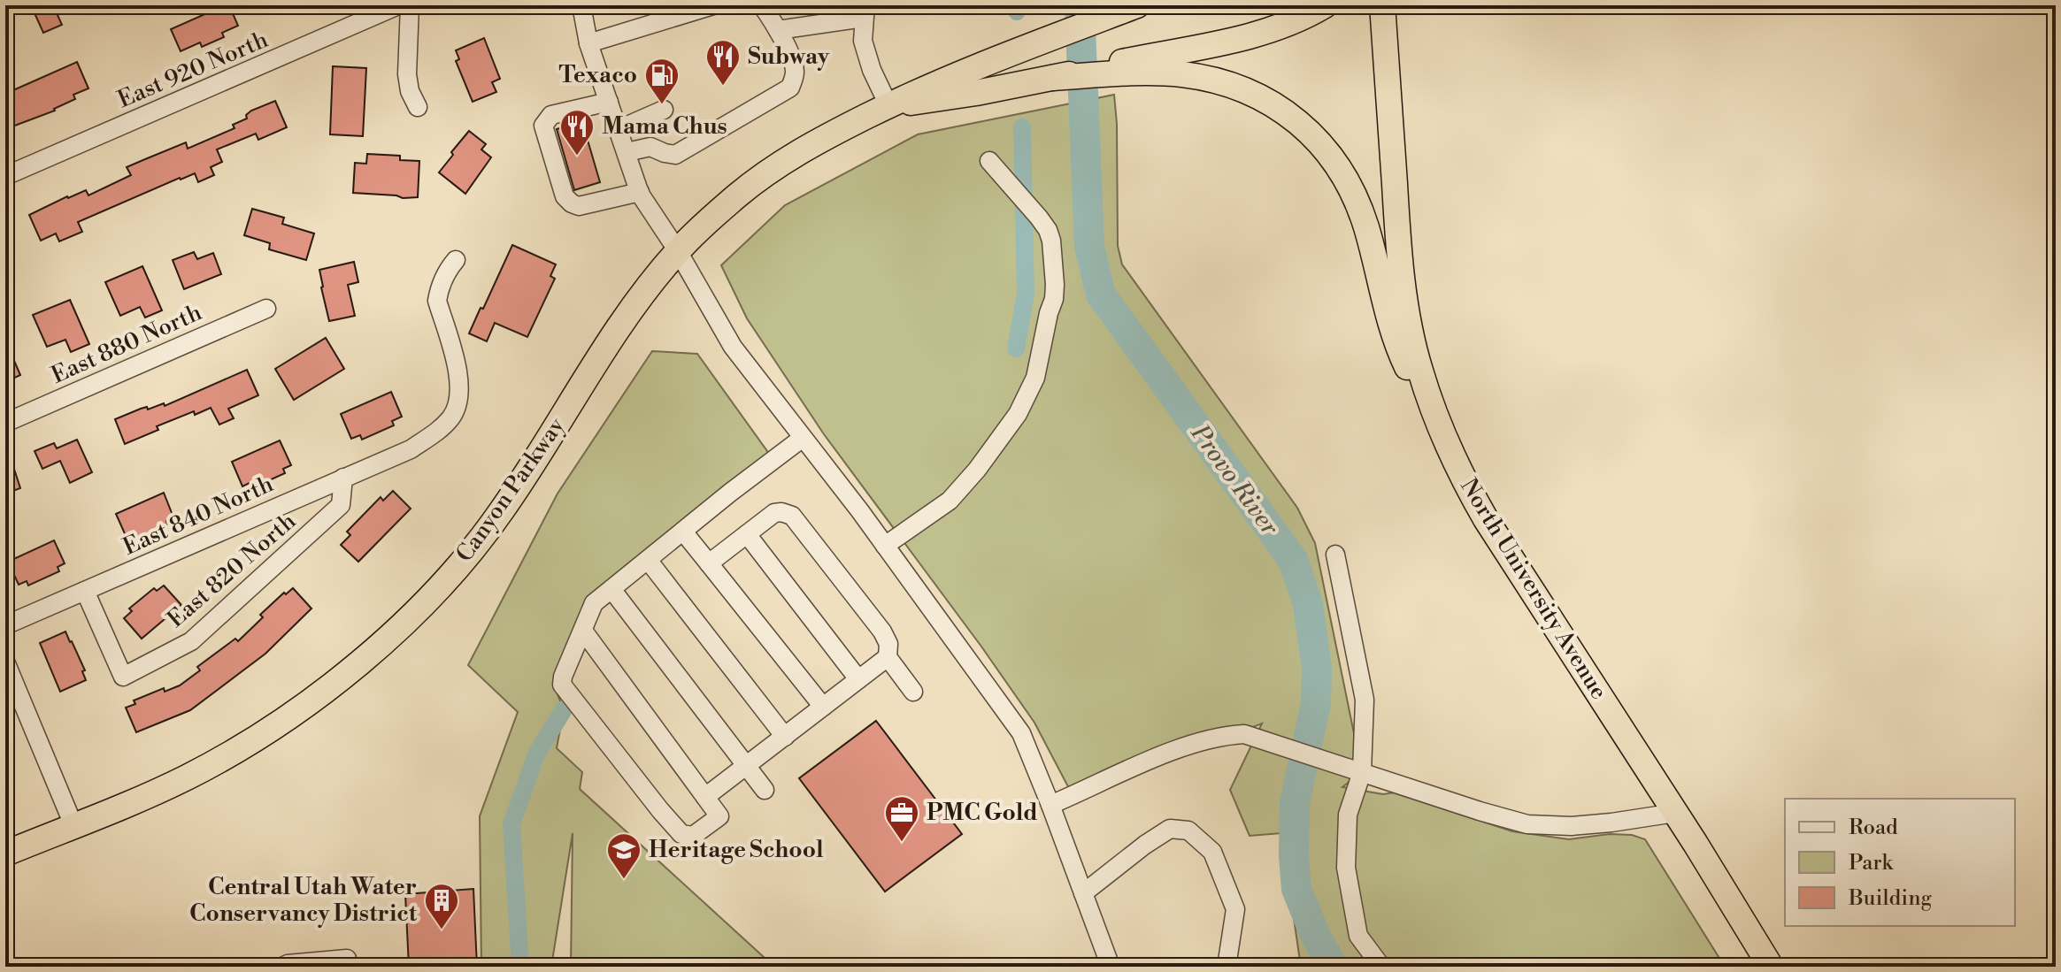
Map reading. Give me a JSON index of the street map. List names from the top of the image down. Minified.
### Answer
{"streets":{"highway":["Canyon Parkway","North University Avenue"],"street":["East 920 North","East 880 North","East 840 North","East 820 North"]},"crossings":[["East 840 North","East 820 North"]],"water":["Provo River"],"places":{"restaurant":["Subway","Mama Chus"],"fuel station":["Texaco"],"office":["PMC Gold"],"school or university":["Heritage School"],"building":["Central Utah Water Conservancy District"]},"legend":["Road","Park","Building"]}
